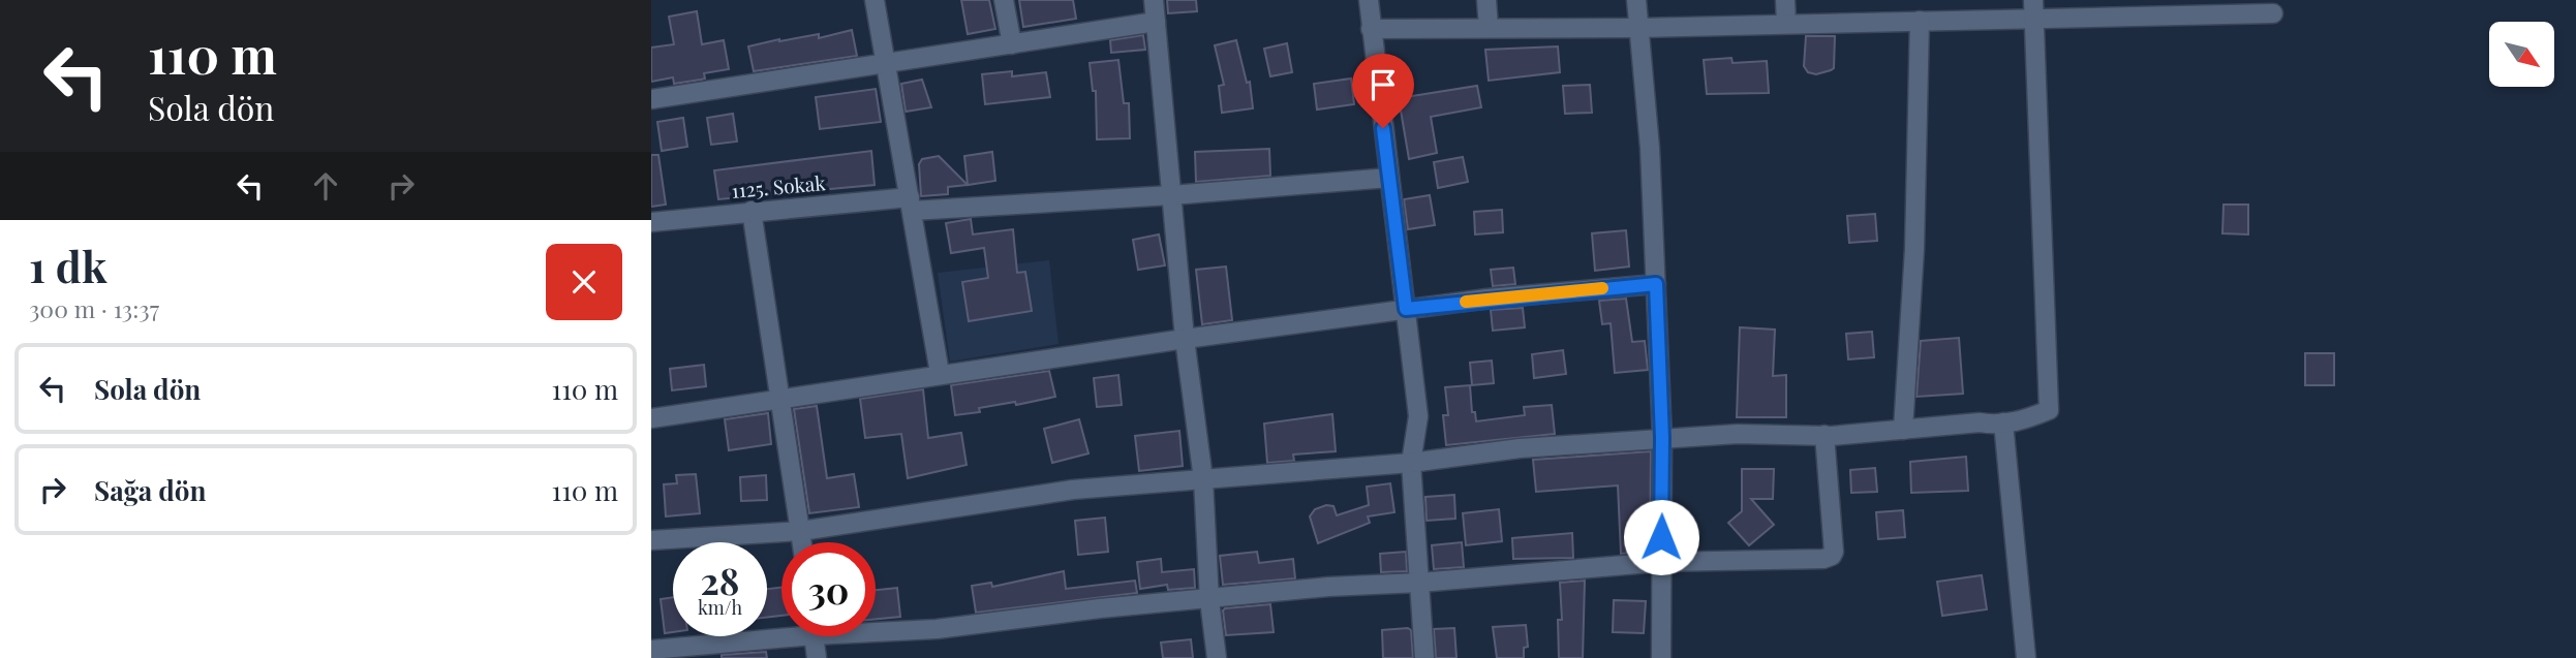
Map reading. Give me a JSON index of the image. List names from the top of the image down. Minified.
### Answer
{"streets":{"street":["1125. Sokak"]},"north":"bottom right","page":{"turn":["110 m","Sola dön"],"heading":["1 dk","300 m · 13:37"],"list":[{"name":"Sola dön","value":"110 m"},{"name":"Sağa dön","value":"110 m"}],"speed":"28 km/h","limit":"30"}}
